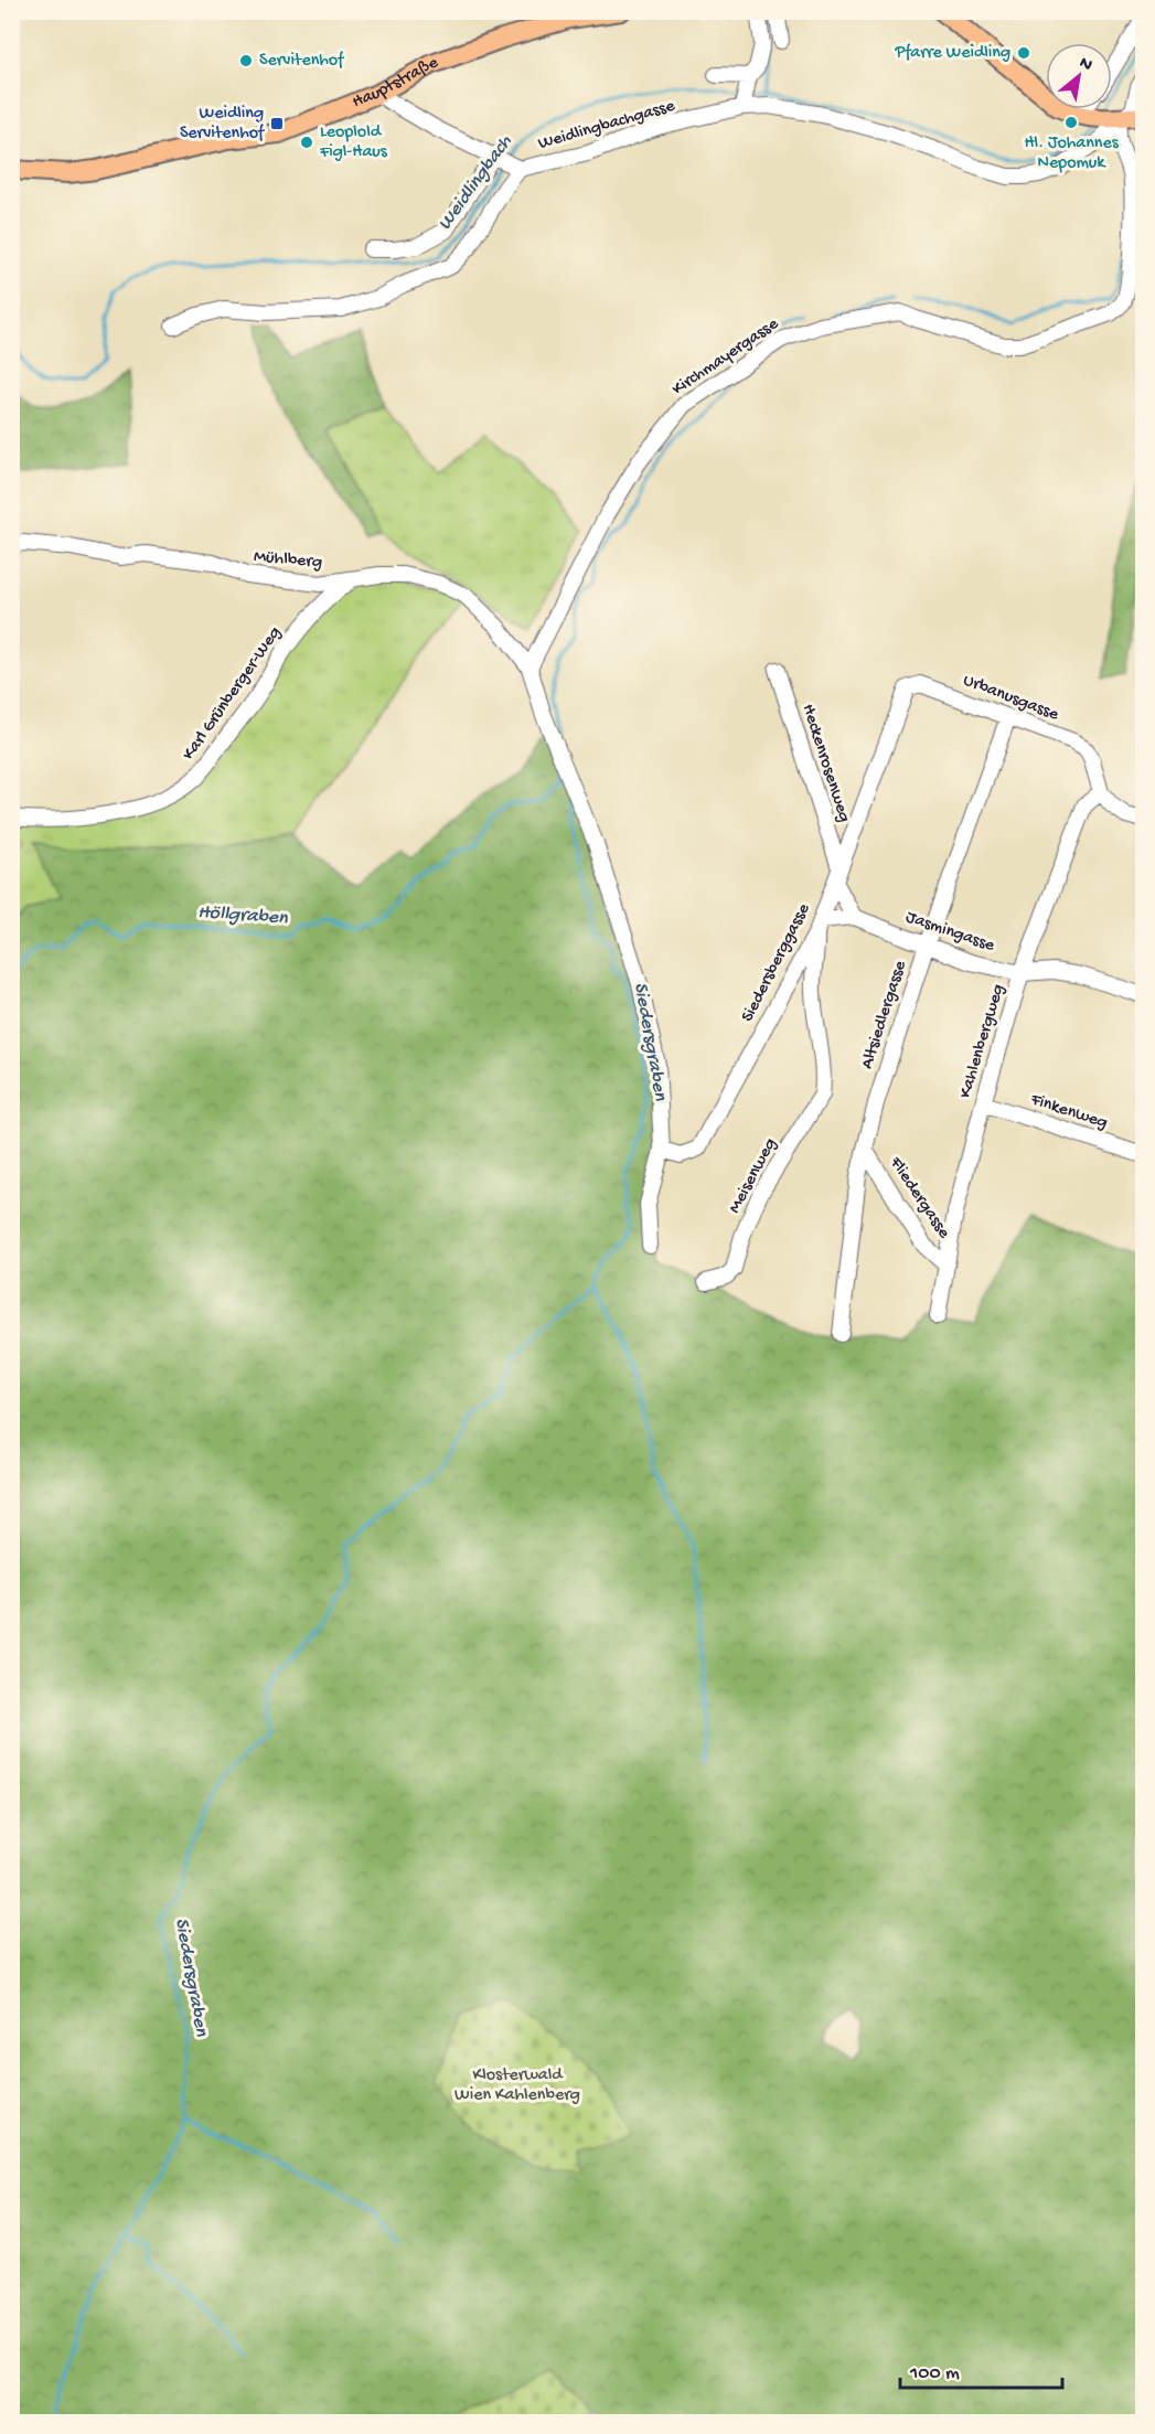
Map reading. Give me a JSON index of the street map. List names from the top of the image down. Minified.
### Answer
{"streets":{"main road":["Hauptstraße"],"street":["Weidlingbachgasse","Kirchmayergasse","Mühlberg","Karl Grünberger-Weg","Urbanusgasse","Heckenrosenweg","Jasmingasse","Siedersberggasse","Altsiedlergasse","Kahlenbergweg","Finkenweg","Meisenweg","Fliedergasse"]},"crossings":[["Weidlingbachgasse","Kirchmayergasse"],["Kirchmayergasse","Mühlberg"],["Mühlberg","Karl Grünberger-Weg"],["Urbanusgasse","Siedersberggasse"],["Urbanusgasse","Altsiedlergasse"],["Urbanusgasse","Kahlenbergweg"],["Heckenrosenweg","Jasmingasse"],["Heckenrosenweg","Siedersberggasse"],["Jasmingasse","Siedersberggasse"],["Jasmingasse","Altsiedlergasse"],["Jasmingasse","Kahlenbergweg"],["Jasmingasse","Meisenweg"],["Siedersberggasse","Meisenweg"],["Altsiedlergasse","Fliedergasse"],["Kahlenbergweg","Finkenweg"],["Kahlenbergweg","Fliedergasse"]],"water":["Weidlingbach","Höllgraben","Siedersgraben"],"parks":["Klosterwald Wien Kahlenberg"],"places":{"other":["Pfarre Weidling","Servitenhof","Hl. Johannes Nepomuk","Leoplold Figl-Haus"],"transit":["Weidling Servitenhof"]},"scale_bar":"100 m","north":"top right"}
